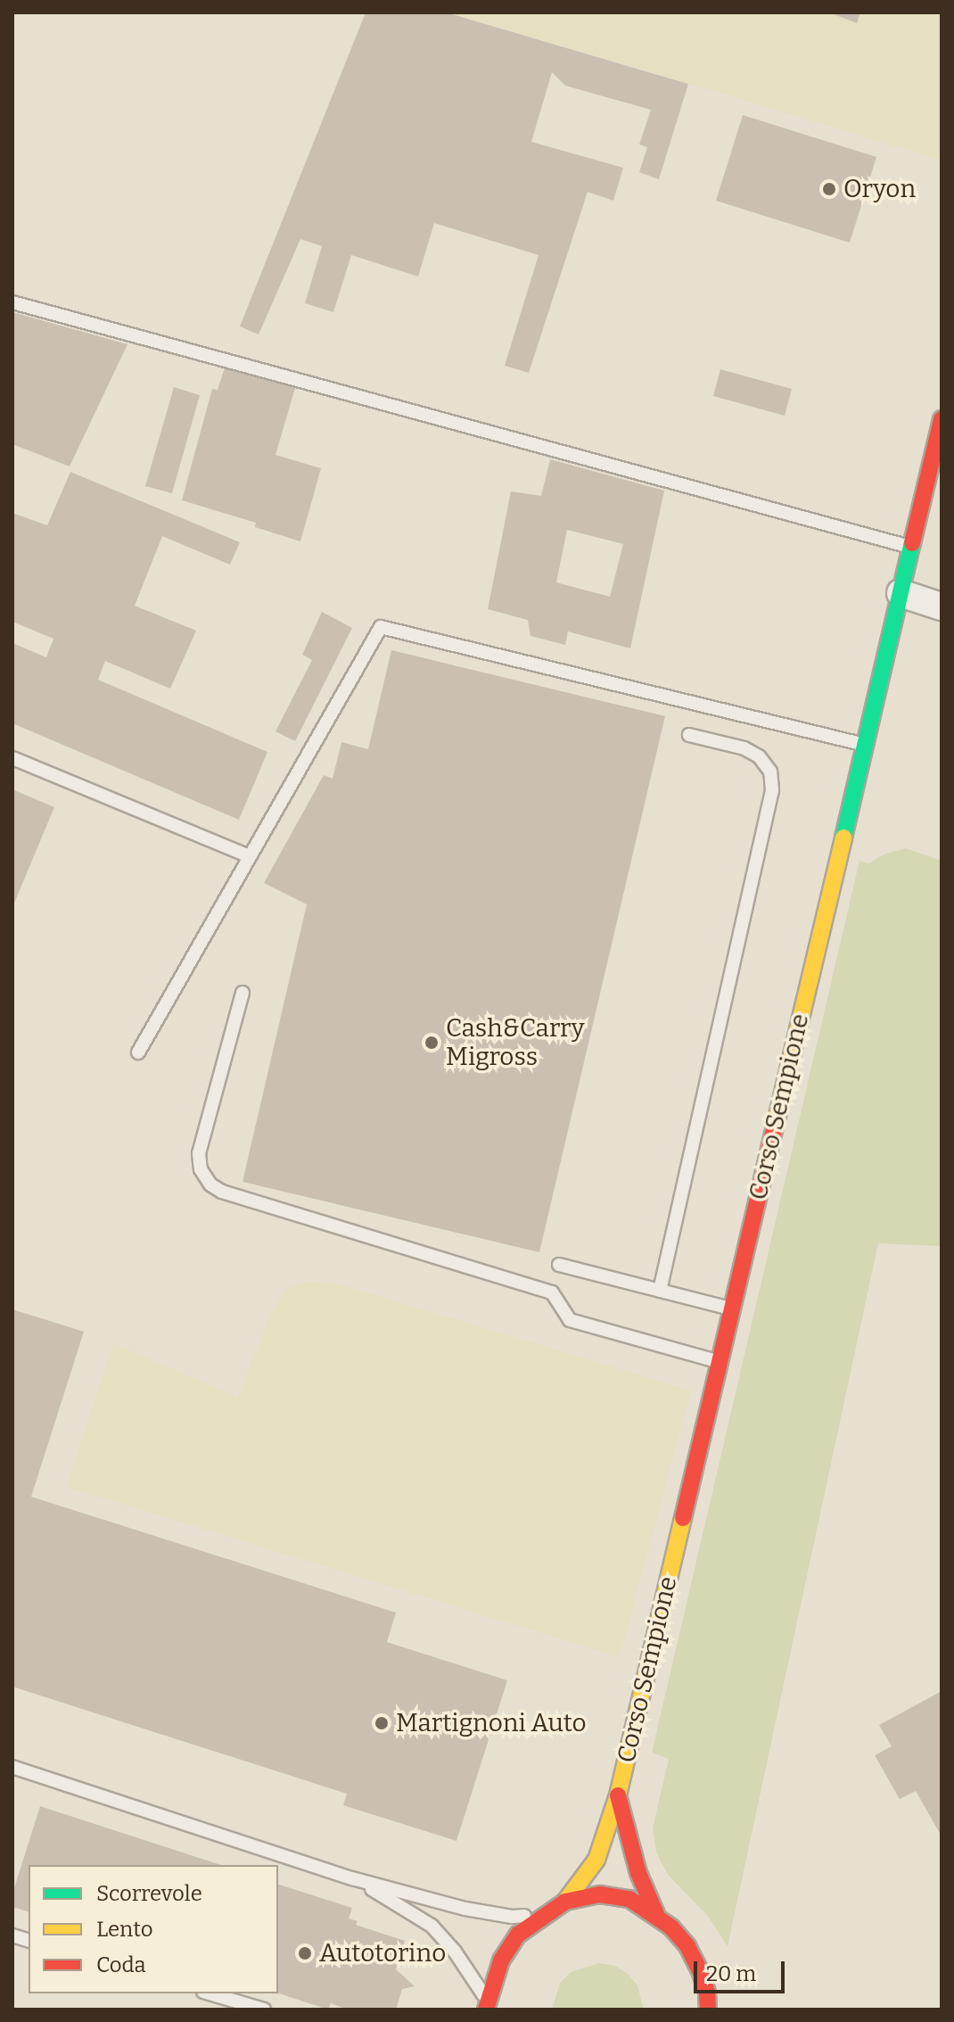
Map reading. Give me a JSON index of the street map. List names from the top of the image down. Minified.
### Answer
{"streets":{"main road":["Corso Sempione"]},"places":["Oryon","Cash&Carry Migross","Martignoni Auto","Autotorino"],"legend":["Scorrevole","Lento","Coda"],"scale_bar":"20 m"}
